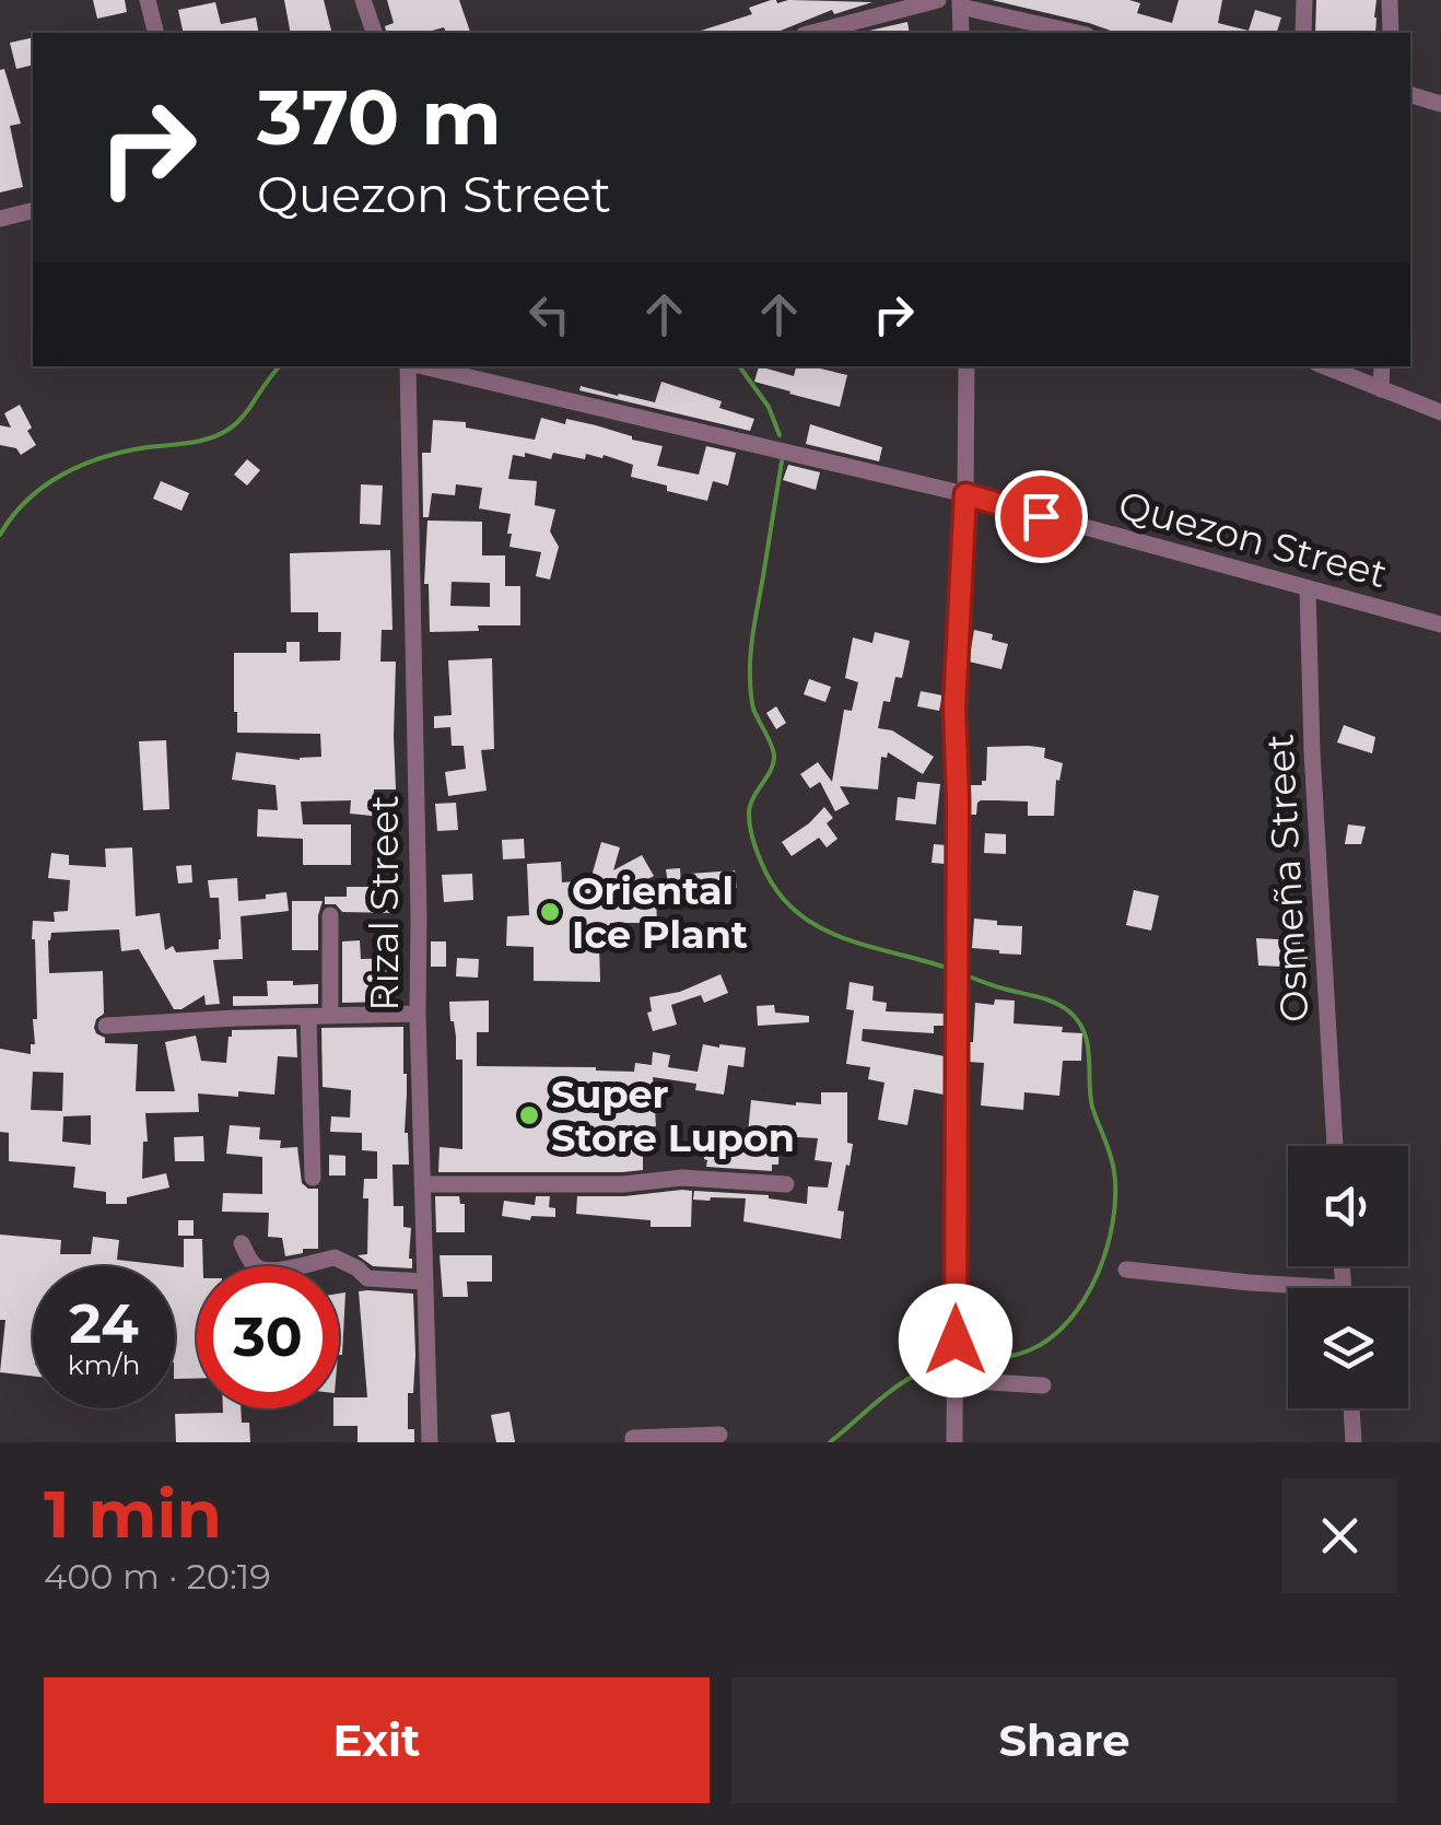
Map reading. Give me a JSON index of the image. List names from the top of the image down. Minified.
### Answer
{"streets":{"street":["Quezon Street","Osmeña Street","Rizal Street"]},"crossings":[["Quezon Street","Osmeña Street"]],"places":["Oriental Ice Plant","Super Store Lupon"],"page":{"turn":["370 m","Quezon Street"],"speed":"24 km/h","limit":"30","heading":["1 min","400 m · 20:19"],"buttons":["Exit","Share"]}}
